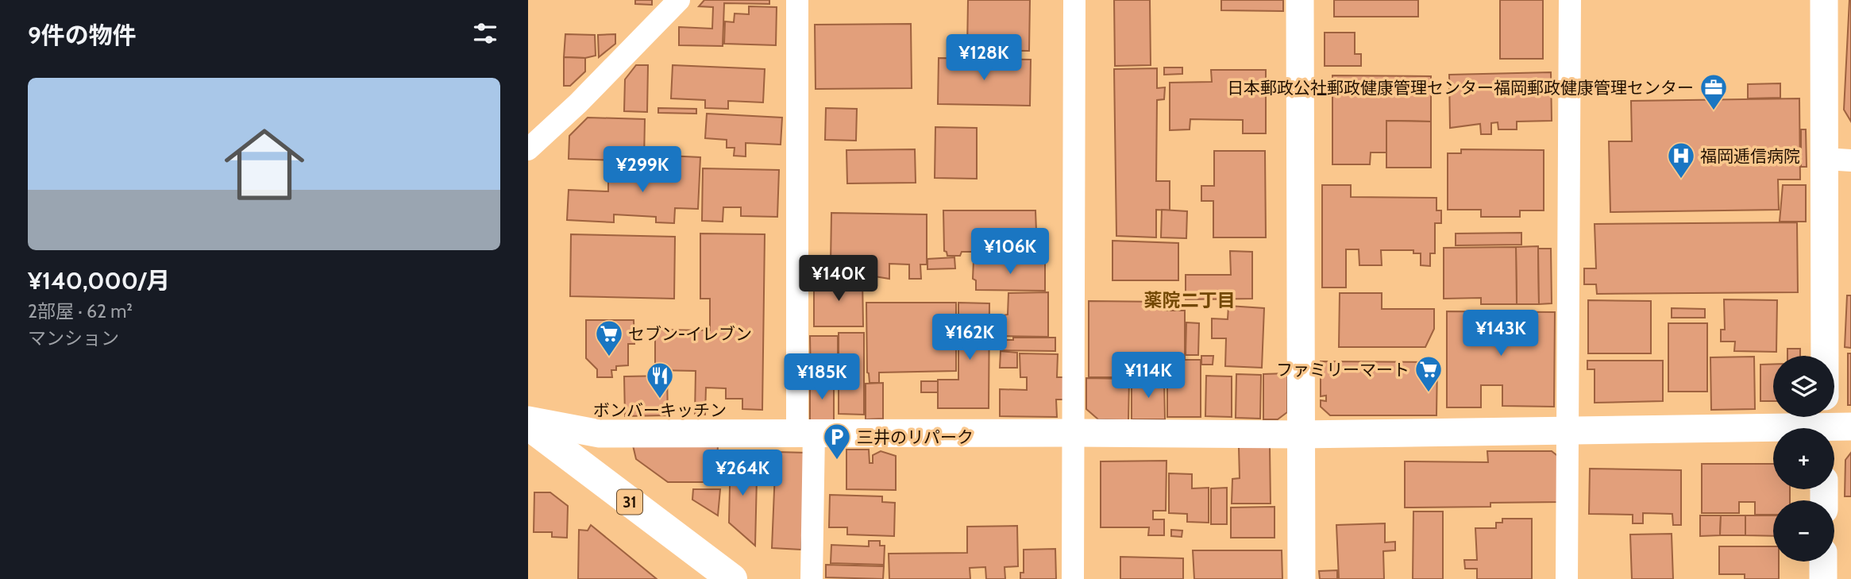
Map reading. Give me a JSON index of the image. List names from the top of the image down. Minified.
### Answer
{"streets":{"main road":["31"]},"districts":["薬院二丁目"],"places":{"office":["日本郵政公社郵政健康管理センター福岡郵政健康管理センター"],"hospital":["福岡逓信病院"],"supermarket":["セブン-イレブン","ファミリーマート"],"restaurant":["ボンバーキッチン"],"parking":["三井のリパーク"]},"page":{"heading":"9件の物件","price":["¥128K","¥299K","¥106K","¥140K","¥143K","¥162K","¥114K","¥185K","¥264K"],"list":[{"name":"¥140,000/月","note":"2部屋 · 62 m² · マンション"}],"map_buttons":["+","−"]}}
